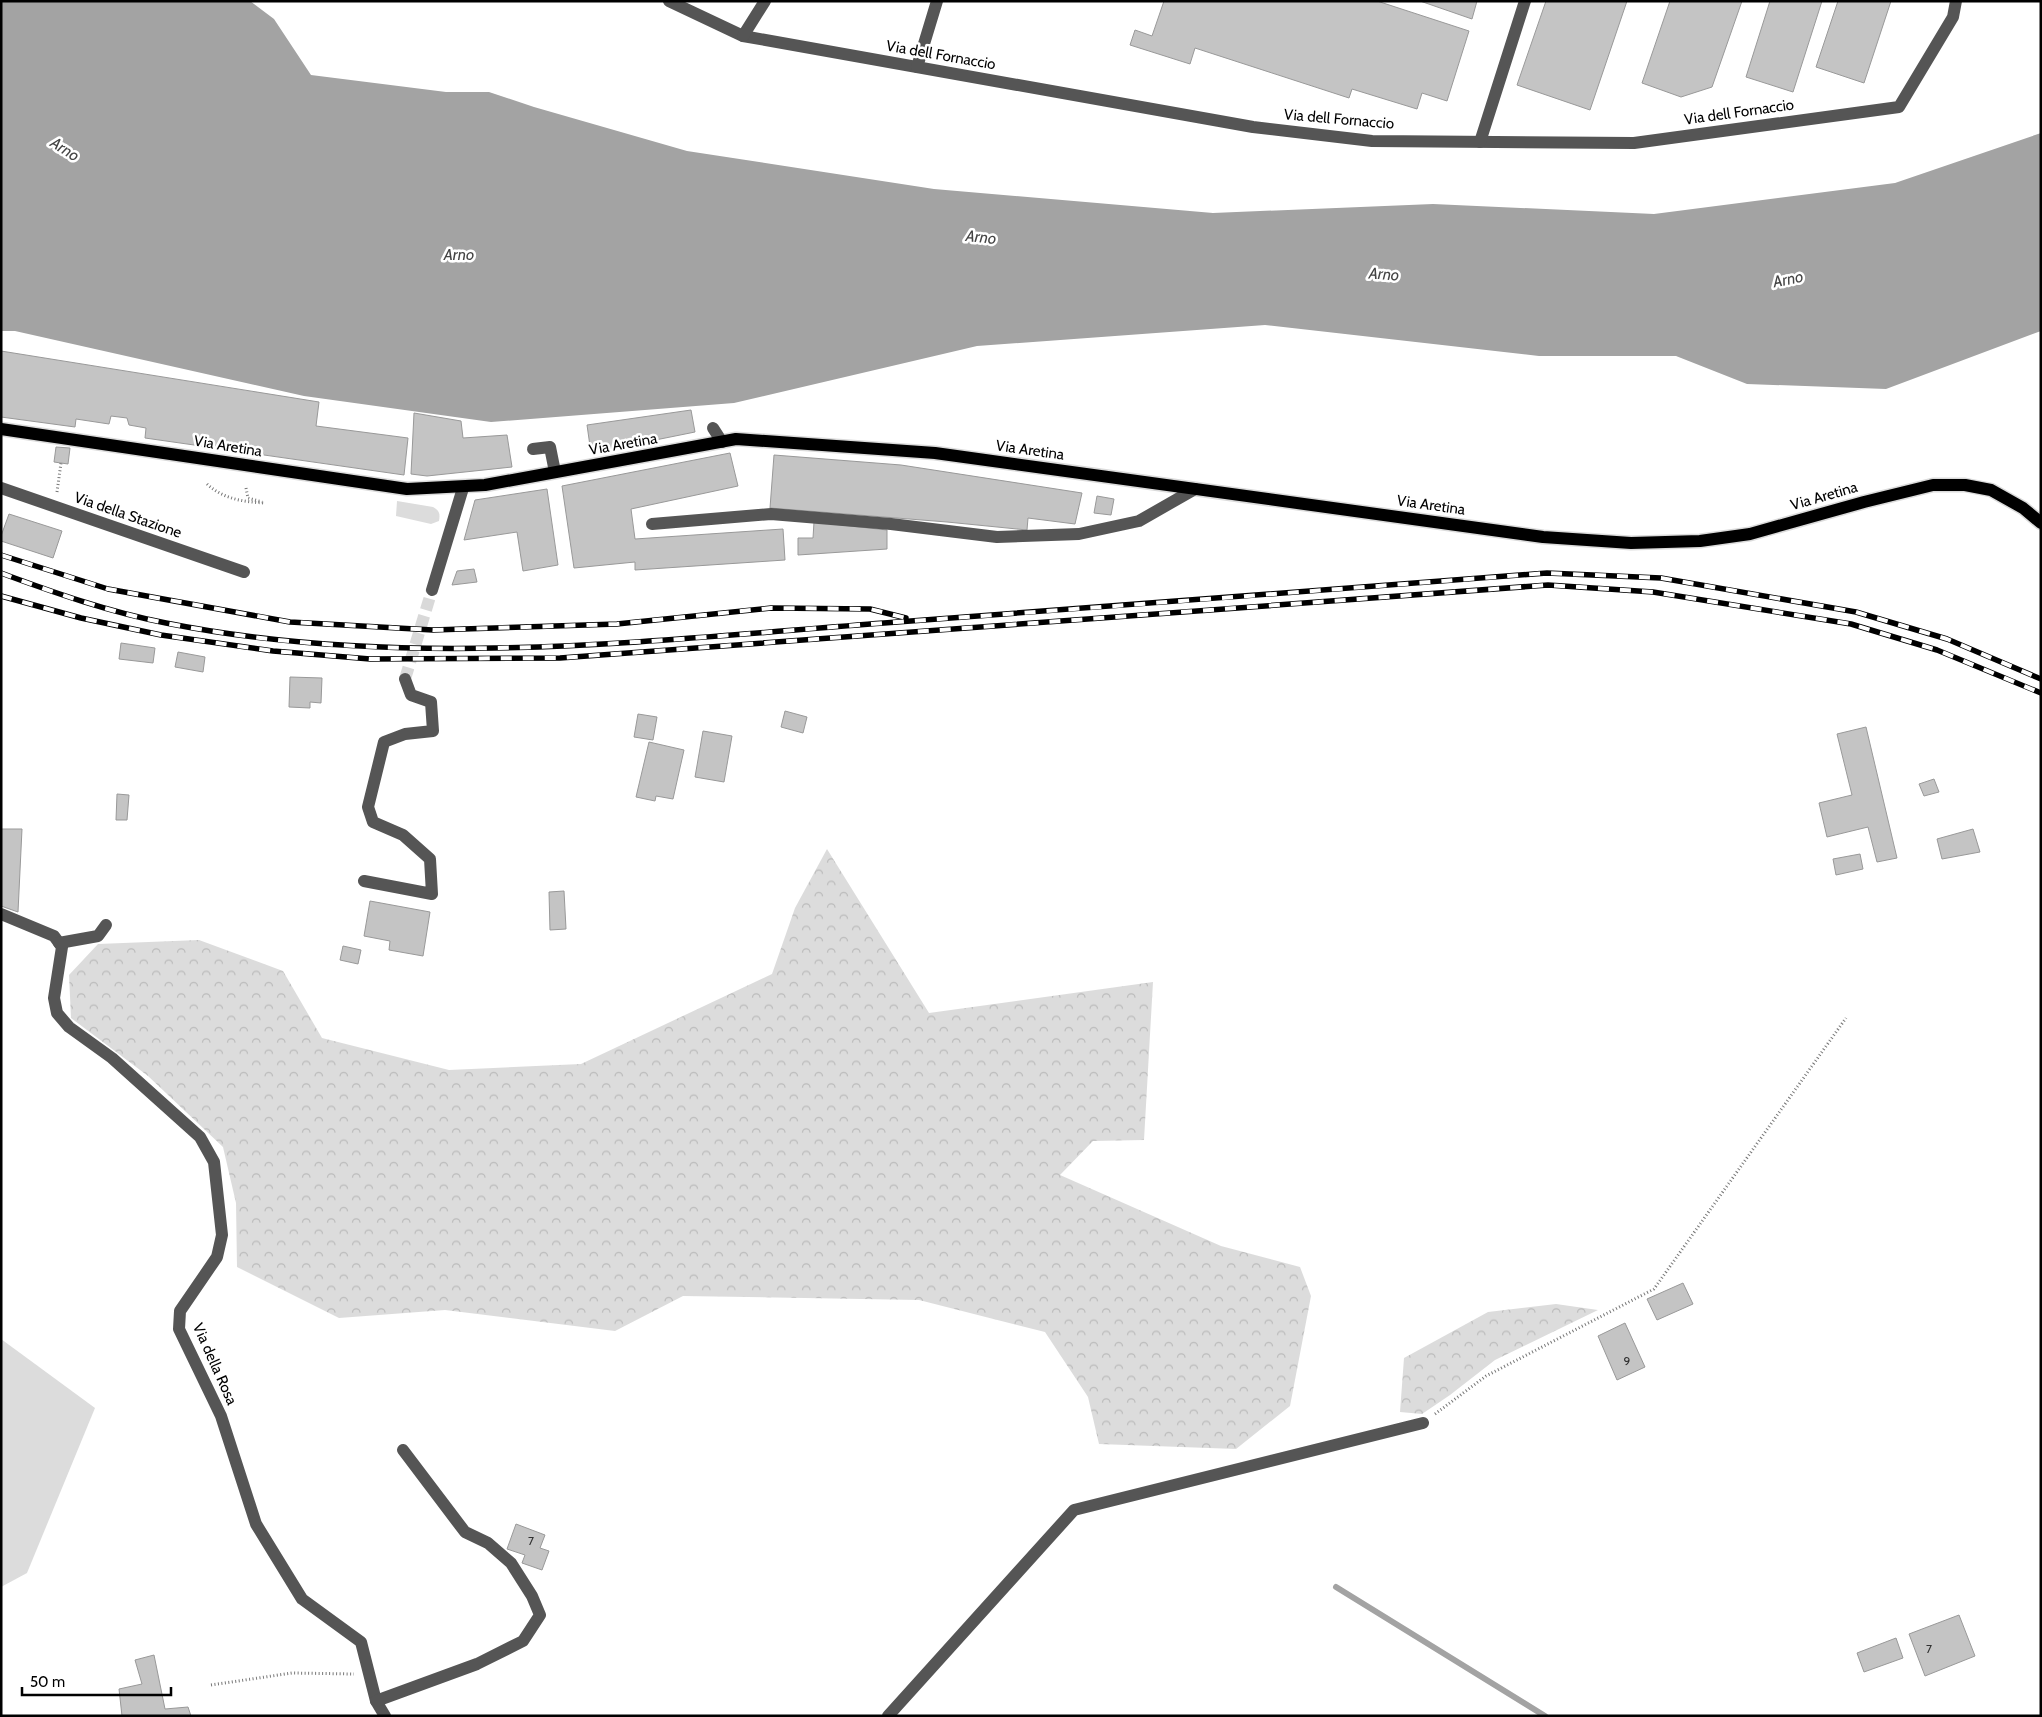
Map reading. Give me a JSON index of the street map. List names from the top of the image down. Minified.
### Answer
{"streets":{"main road":["Via Aretina"],"street":["Via dell Fornaccio","Via della Stazione","Via della Rosa"]},"water":["Arno"],"house_numbers":["9","7","7"],"scale_bar":"50 m"}
